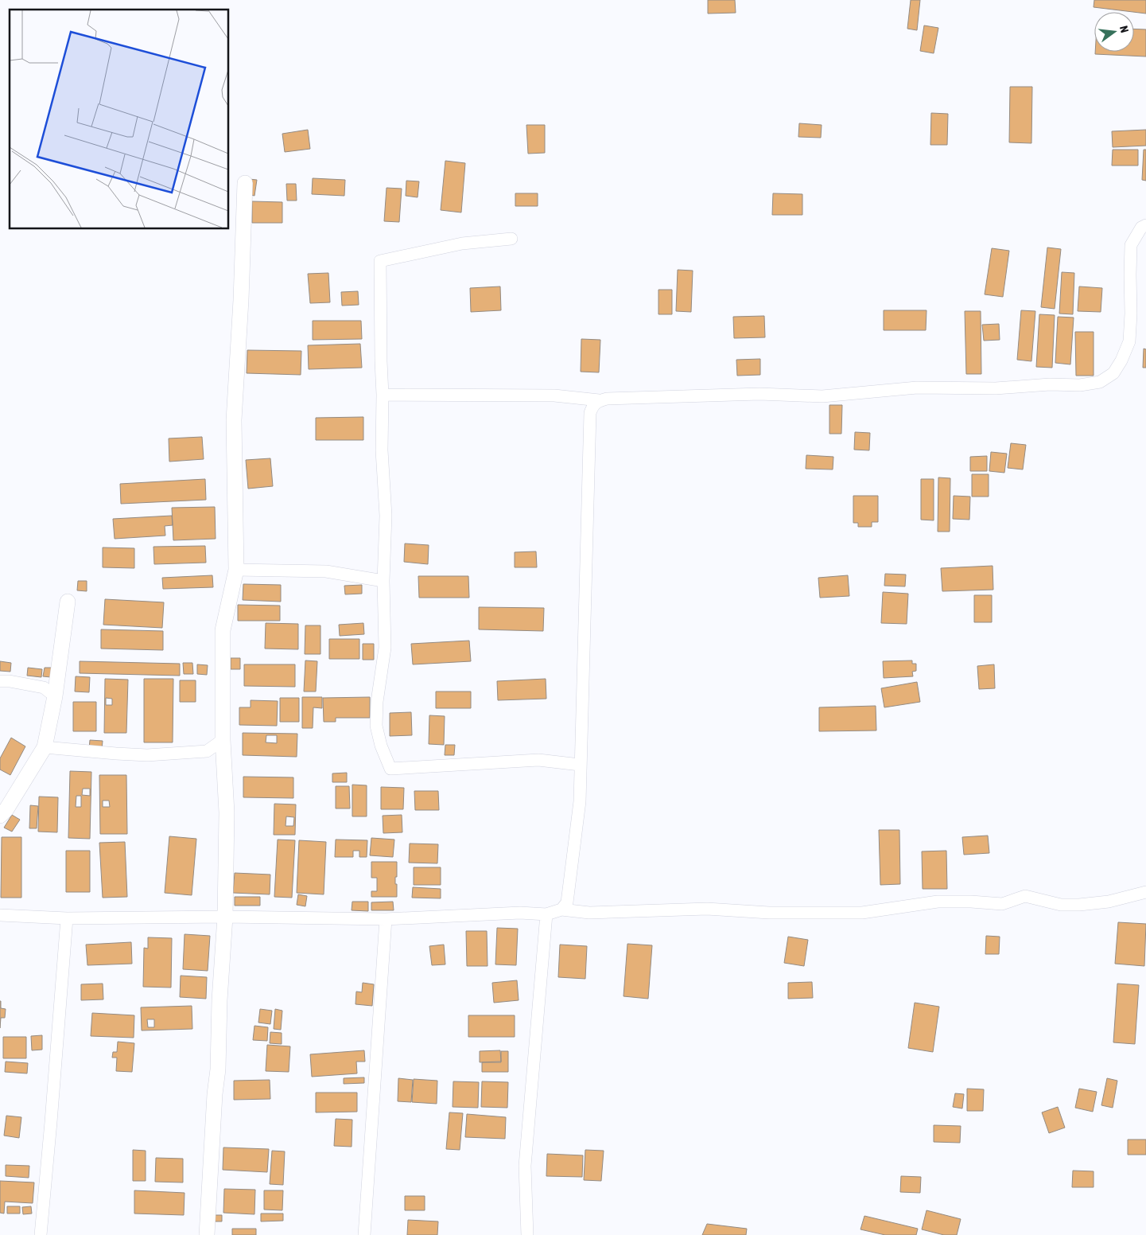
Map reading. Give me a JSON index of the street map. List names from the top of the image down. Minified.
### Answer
{"north":"right"}
